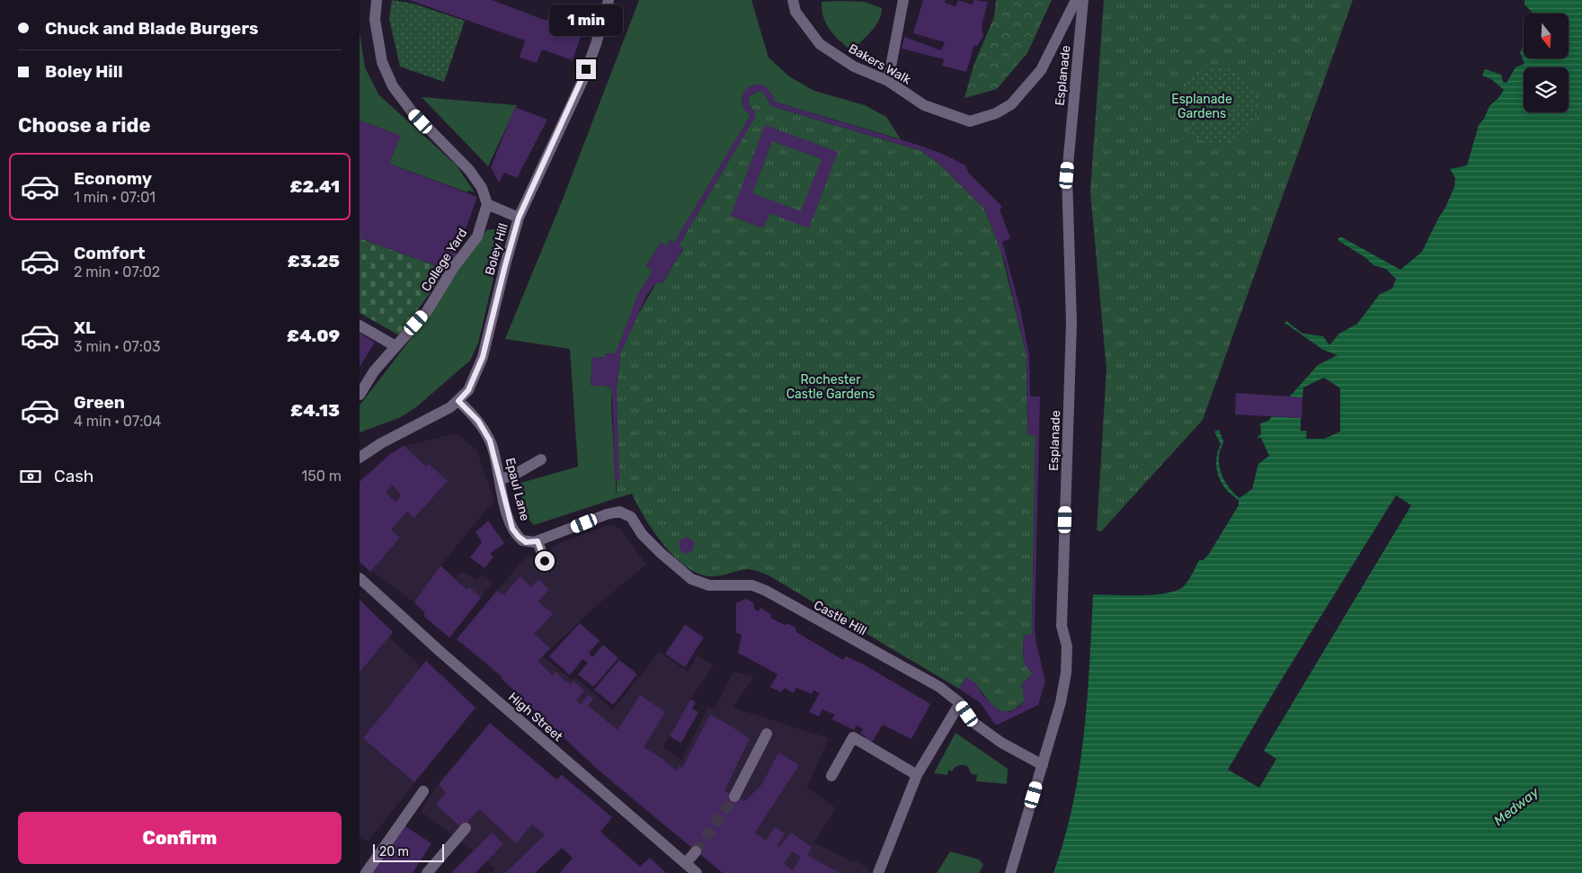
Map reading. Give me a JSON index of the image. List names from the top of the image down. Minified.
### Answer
{"streets":{"street":["Bakers Walk","Esplanade","Boley Hill","College Yard","Epaul Lane","Castle Hill","High Street"]},"crossings":[["Esplanade","Castle Hill"],["Boley Hill","Epaul Lane"],["Epaul Lane","Castle Hill"]],"water":["Medway"],"parks":["Esplanade Gardens","Rochester Castle Gardens"],"scale_bar":"20 m","north":"bottom","page":{"banner":["Chuck and Blade Burgers","Boley Hill"],"bubble":"1 min","heading":"Choose a ride","list":[{"name":"Economy","note":"1 min · 07:01","value":"£2.41"},{"name":"Comfort","note":"2 min · 07:02","value":"£3.25"},{"name":"XL","note":"3 min · 07:03","value":"£4.09"},{"name":"Green","note":"4 min · 07:04","value":"£4.13"}],"pay":["Cash","150 m"],"buttons":"Confirm","scale":"20 m"}}
